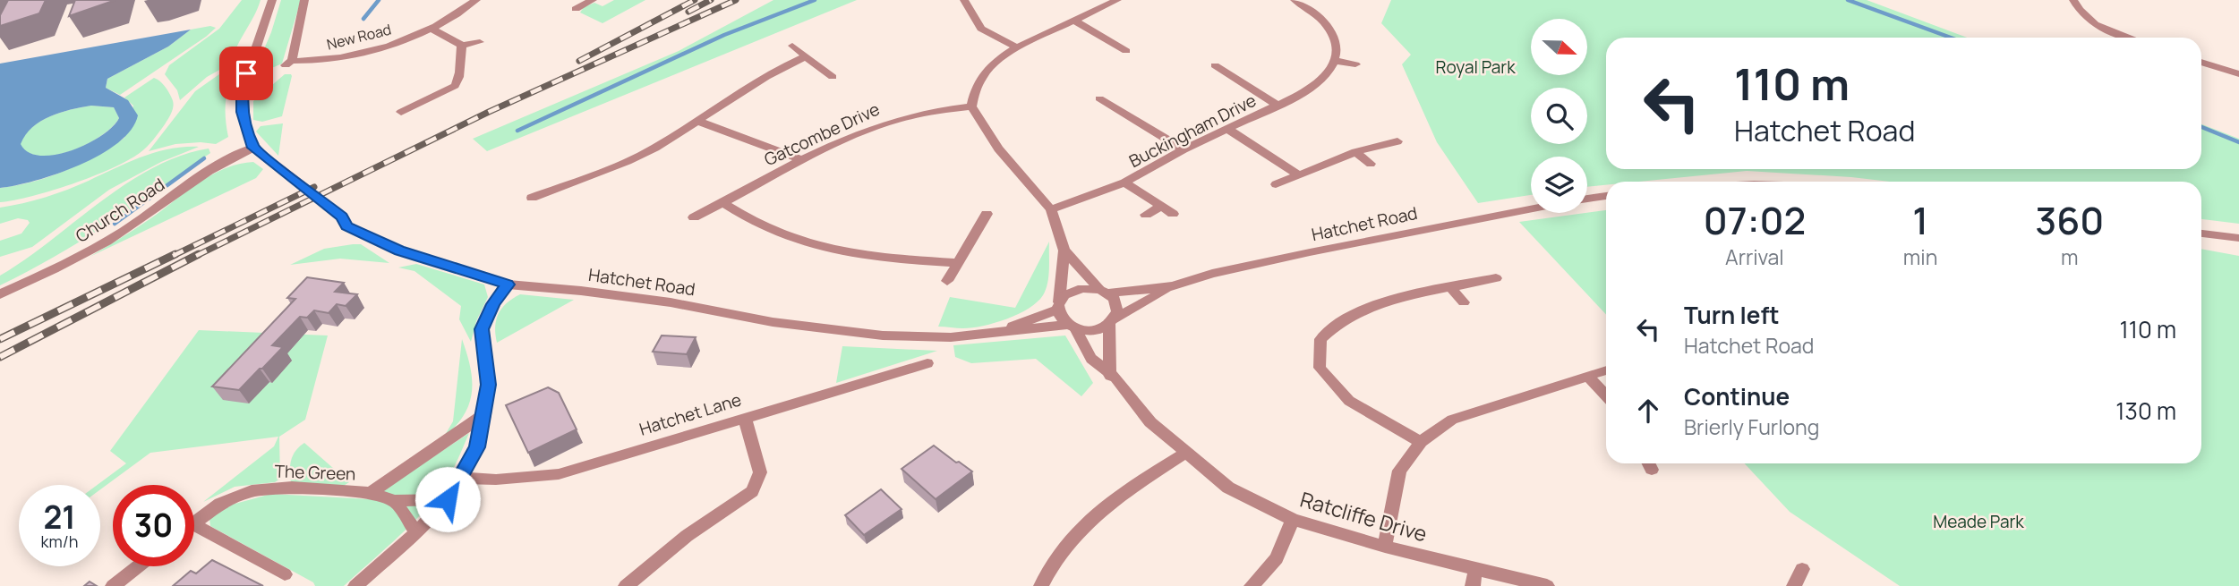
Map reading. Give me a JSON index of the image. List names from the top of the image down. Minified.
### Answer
{"streets":{"street":["New Road","Buckingham Drive","Gatcombe Drive","Church Road","Hatchet Road","Hatchet Lane","The Green","Ratcliffe Drive"]},"crossings":[["Church Road","Hatchet Road"],["Hatchet Road","Ratcliffe Drive"]],"parks":["Royal Park","Meade Park"],"north":"right","page":{"turn":["110 m","Hatchet Road"],"eta":["07:02","Arrival","1","min","360","m"],"list":[{"name":"Turn left","note":"Hatchet Road","value":"110 m"},{"name":"Continue","note":"Brierly Furlong","value":"130 m"}],"speed":"21 km/h","limit":"30"}}
